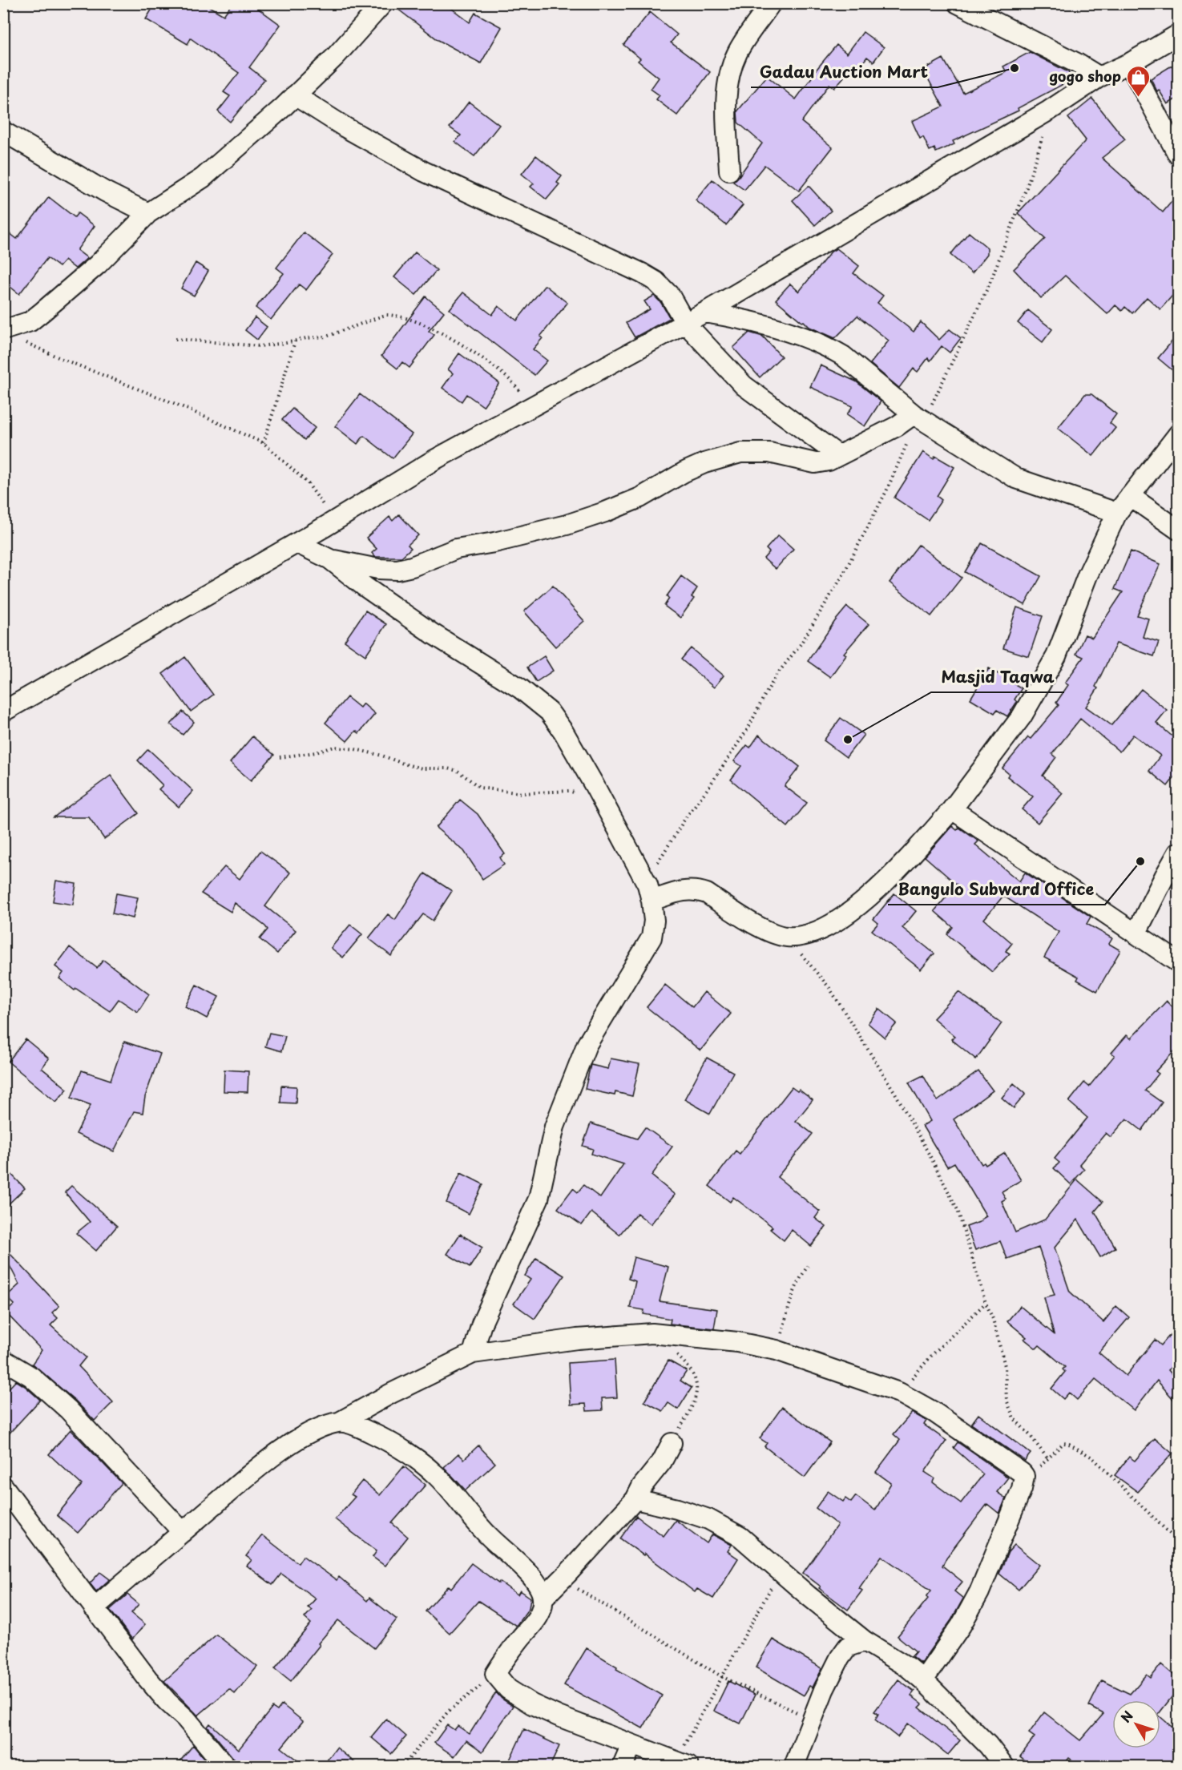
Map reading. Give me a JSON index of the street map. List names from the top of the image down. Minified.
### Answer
{"places":{"other":["Gadau Auction Mart","Masjid Taqwa","Bangulo Subward Office"],"shop":["gogo shop"]},"north":"top left"}
